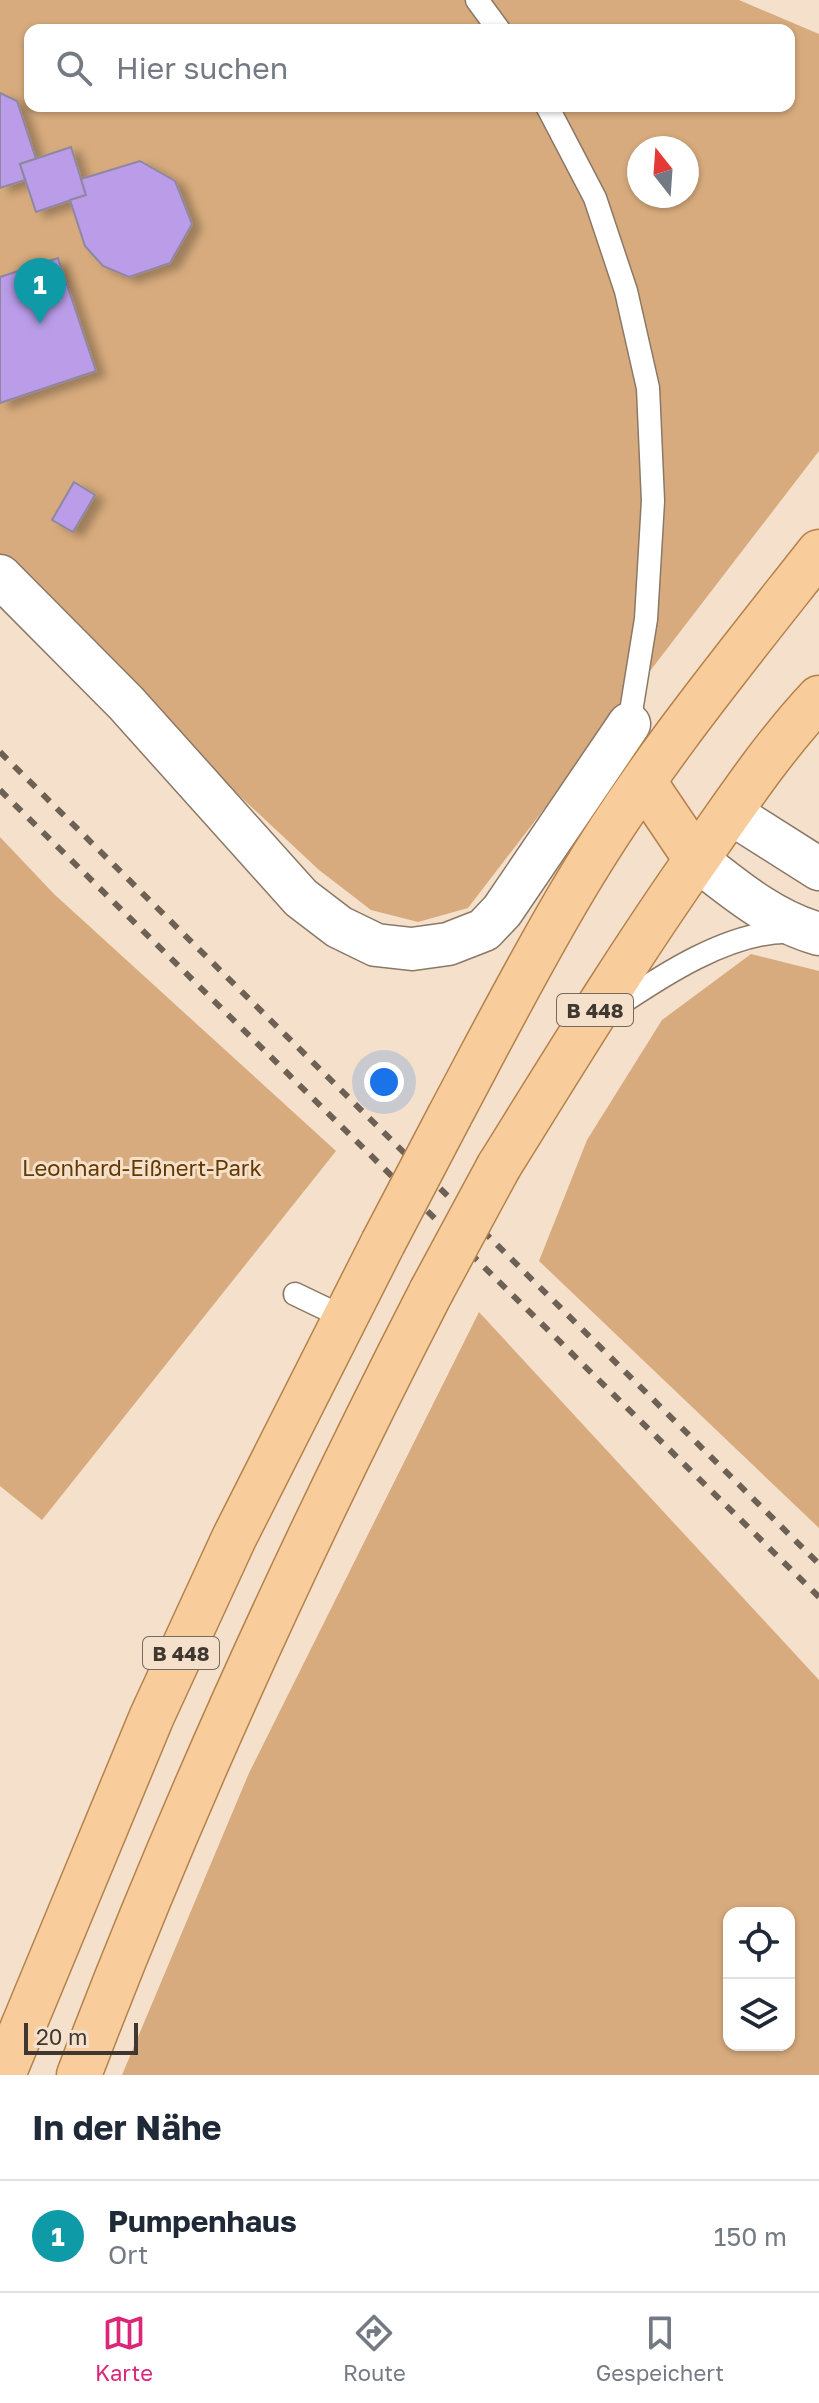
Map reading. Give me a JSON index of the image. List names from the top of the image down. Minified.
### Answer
{"streets":{"main road":["B 448"]},"parks":["Leonhard-Eißnert-Park"],"scale_bar":"20 m","north":"top","page":{"search":"Hier suchen","pins":"1","scale":"20 m","heading":"In der Nähe","list":[{"mark":"1","name":"Pumpenhaus","note":"Ort","value":"150 m"}],"nav":["Karte","Route","Gespeichert"]}}
